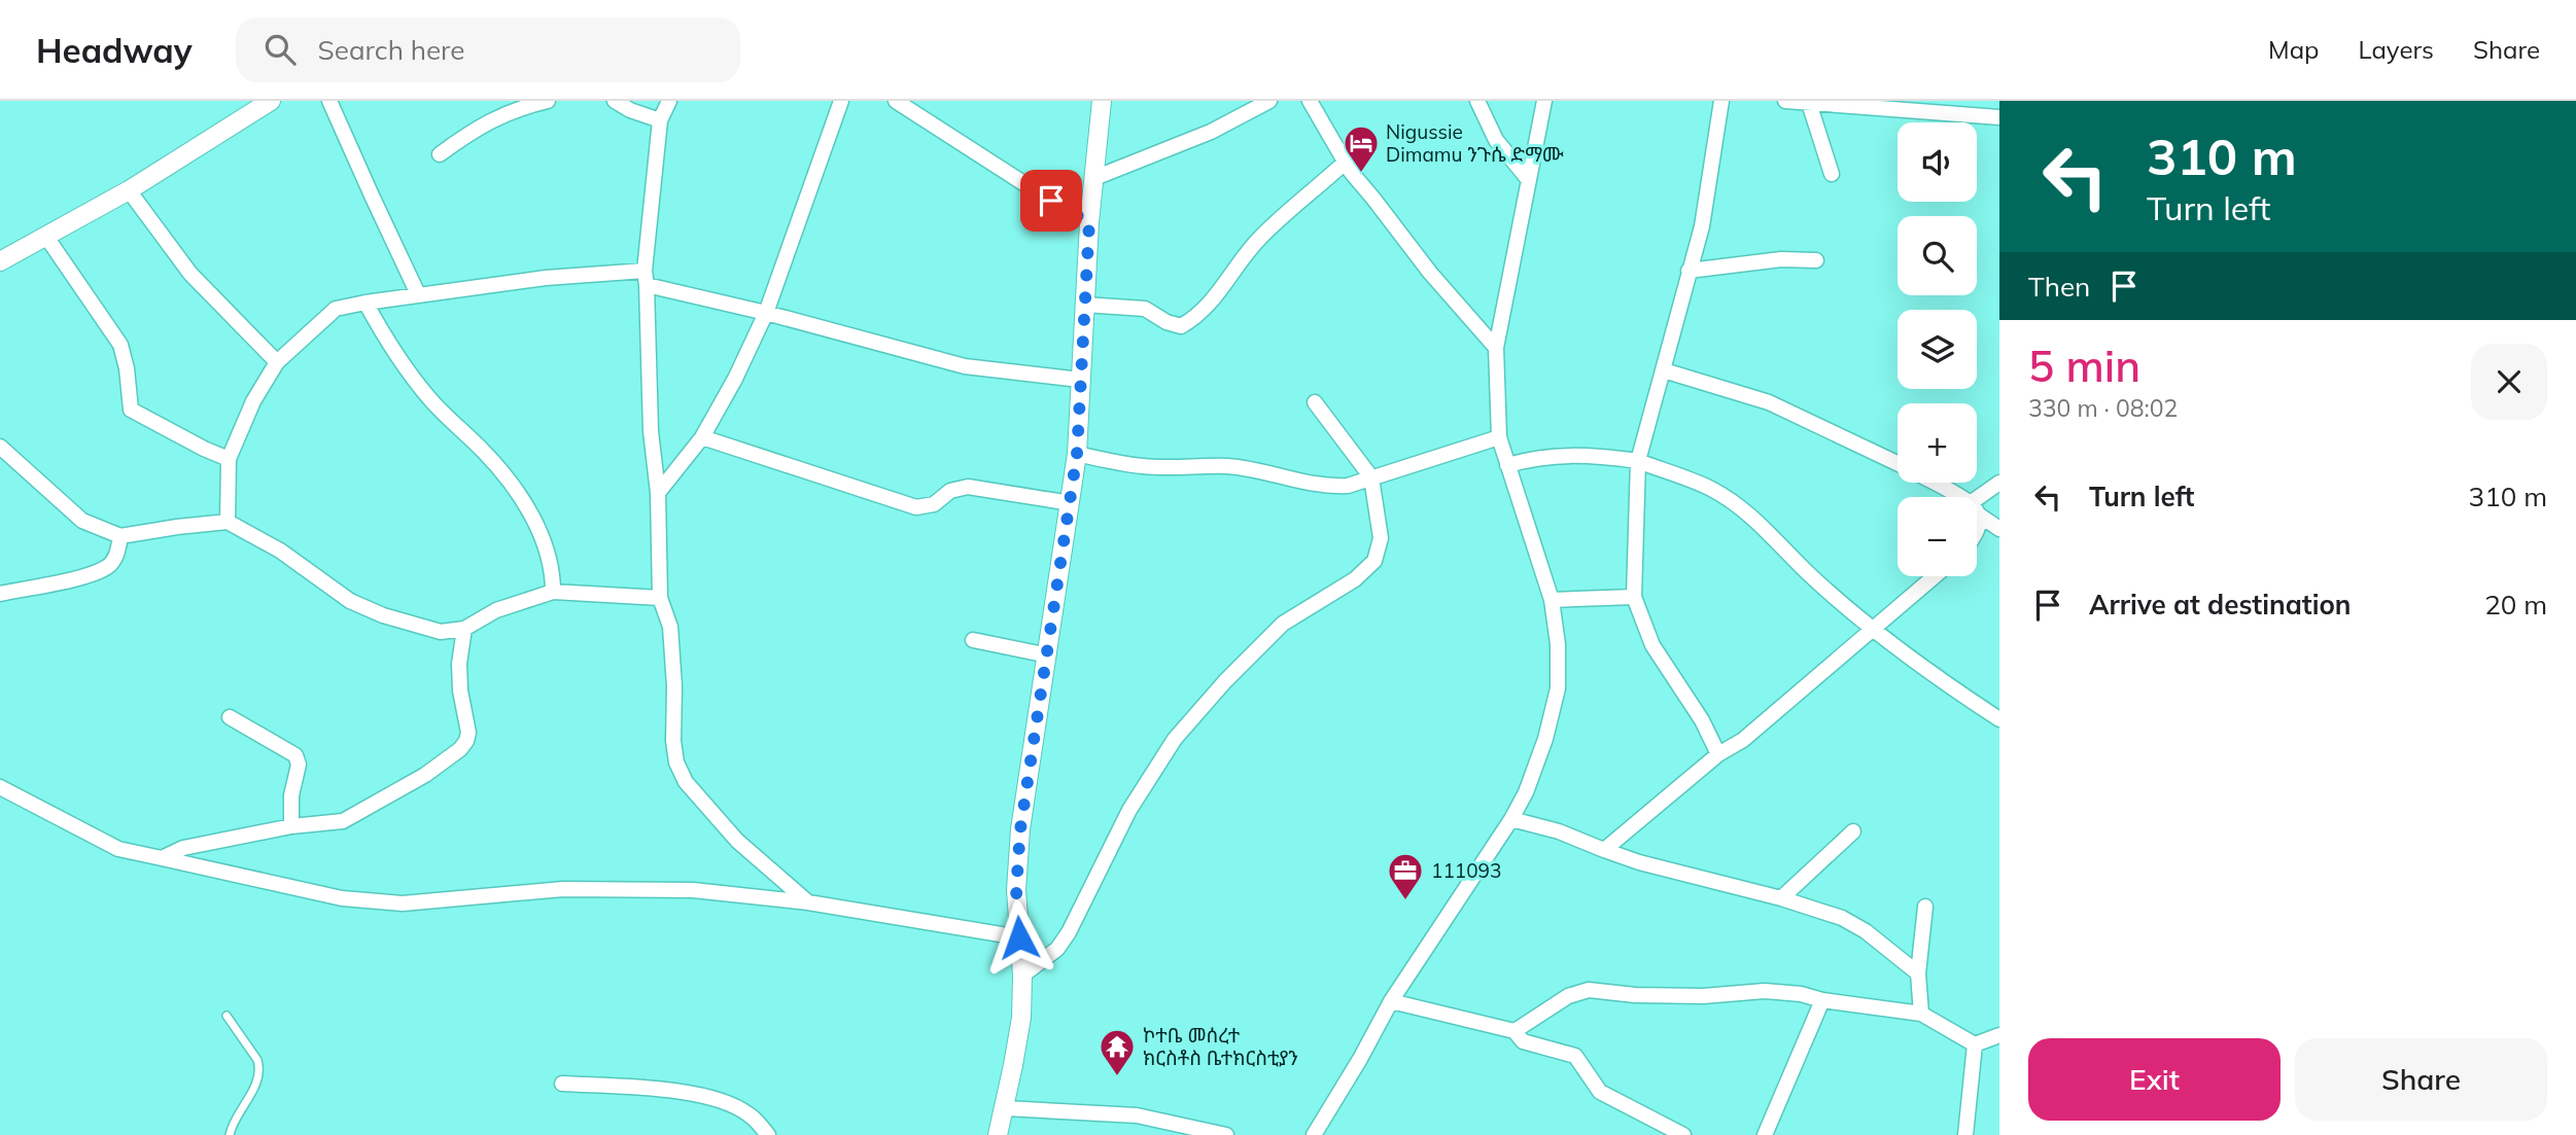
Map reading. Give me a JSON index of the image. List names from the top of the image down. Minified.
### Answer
{"places":{"hotel":["Nigussie Dimamu ንጉሴ ድማሙ"],"office":["111093"],"temple":["ኮተቤ መሰረተ ክርስቶስ ቤተክርስቲያን"]},"page":{"header":"Headway","search":"Search here","nav":["Map","Layers","Share"],"turn":["310 m","Turn left"],"map_buttons":["+","−"],"then":"Then","heading":["5 min","330 m · 08:02"],"list":[{"name":"Turn left","value":"310 m"},{"name":"Arrive at destination","value":"20 m"}],"buttons":["Exit","Share"]}}
